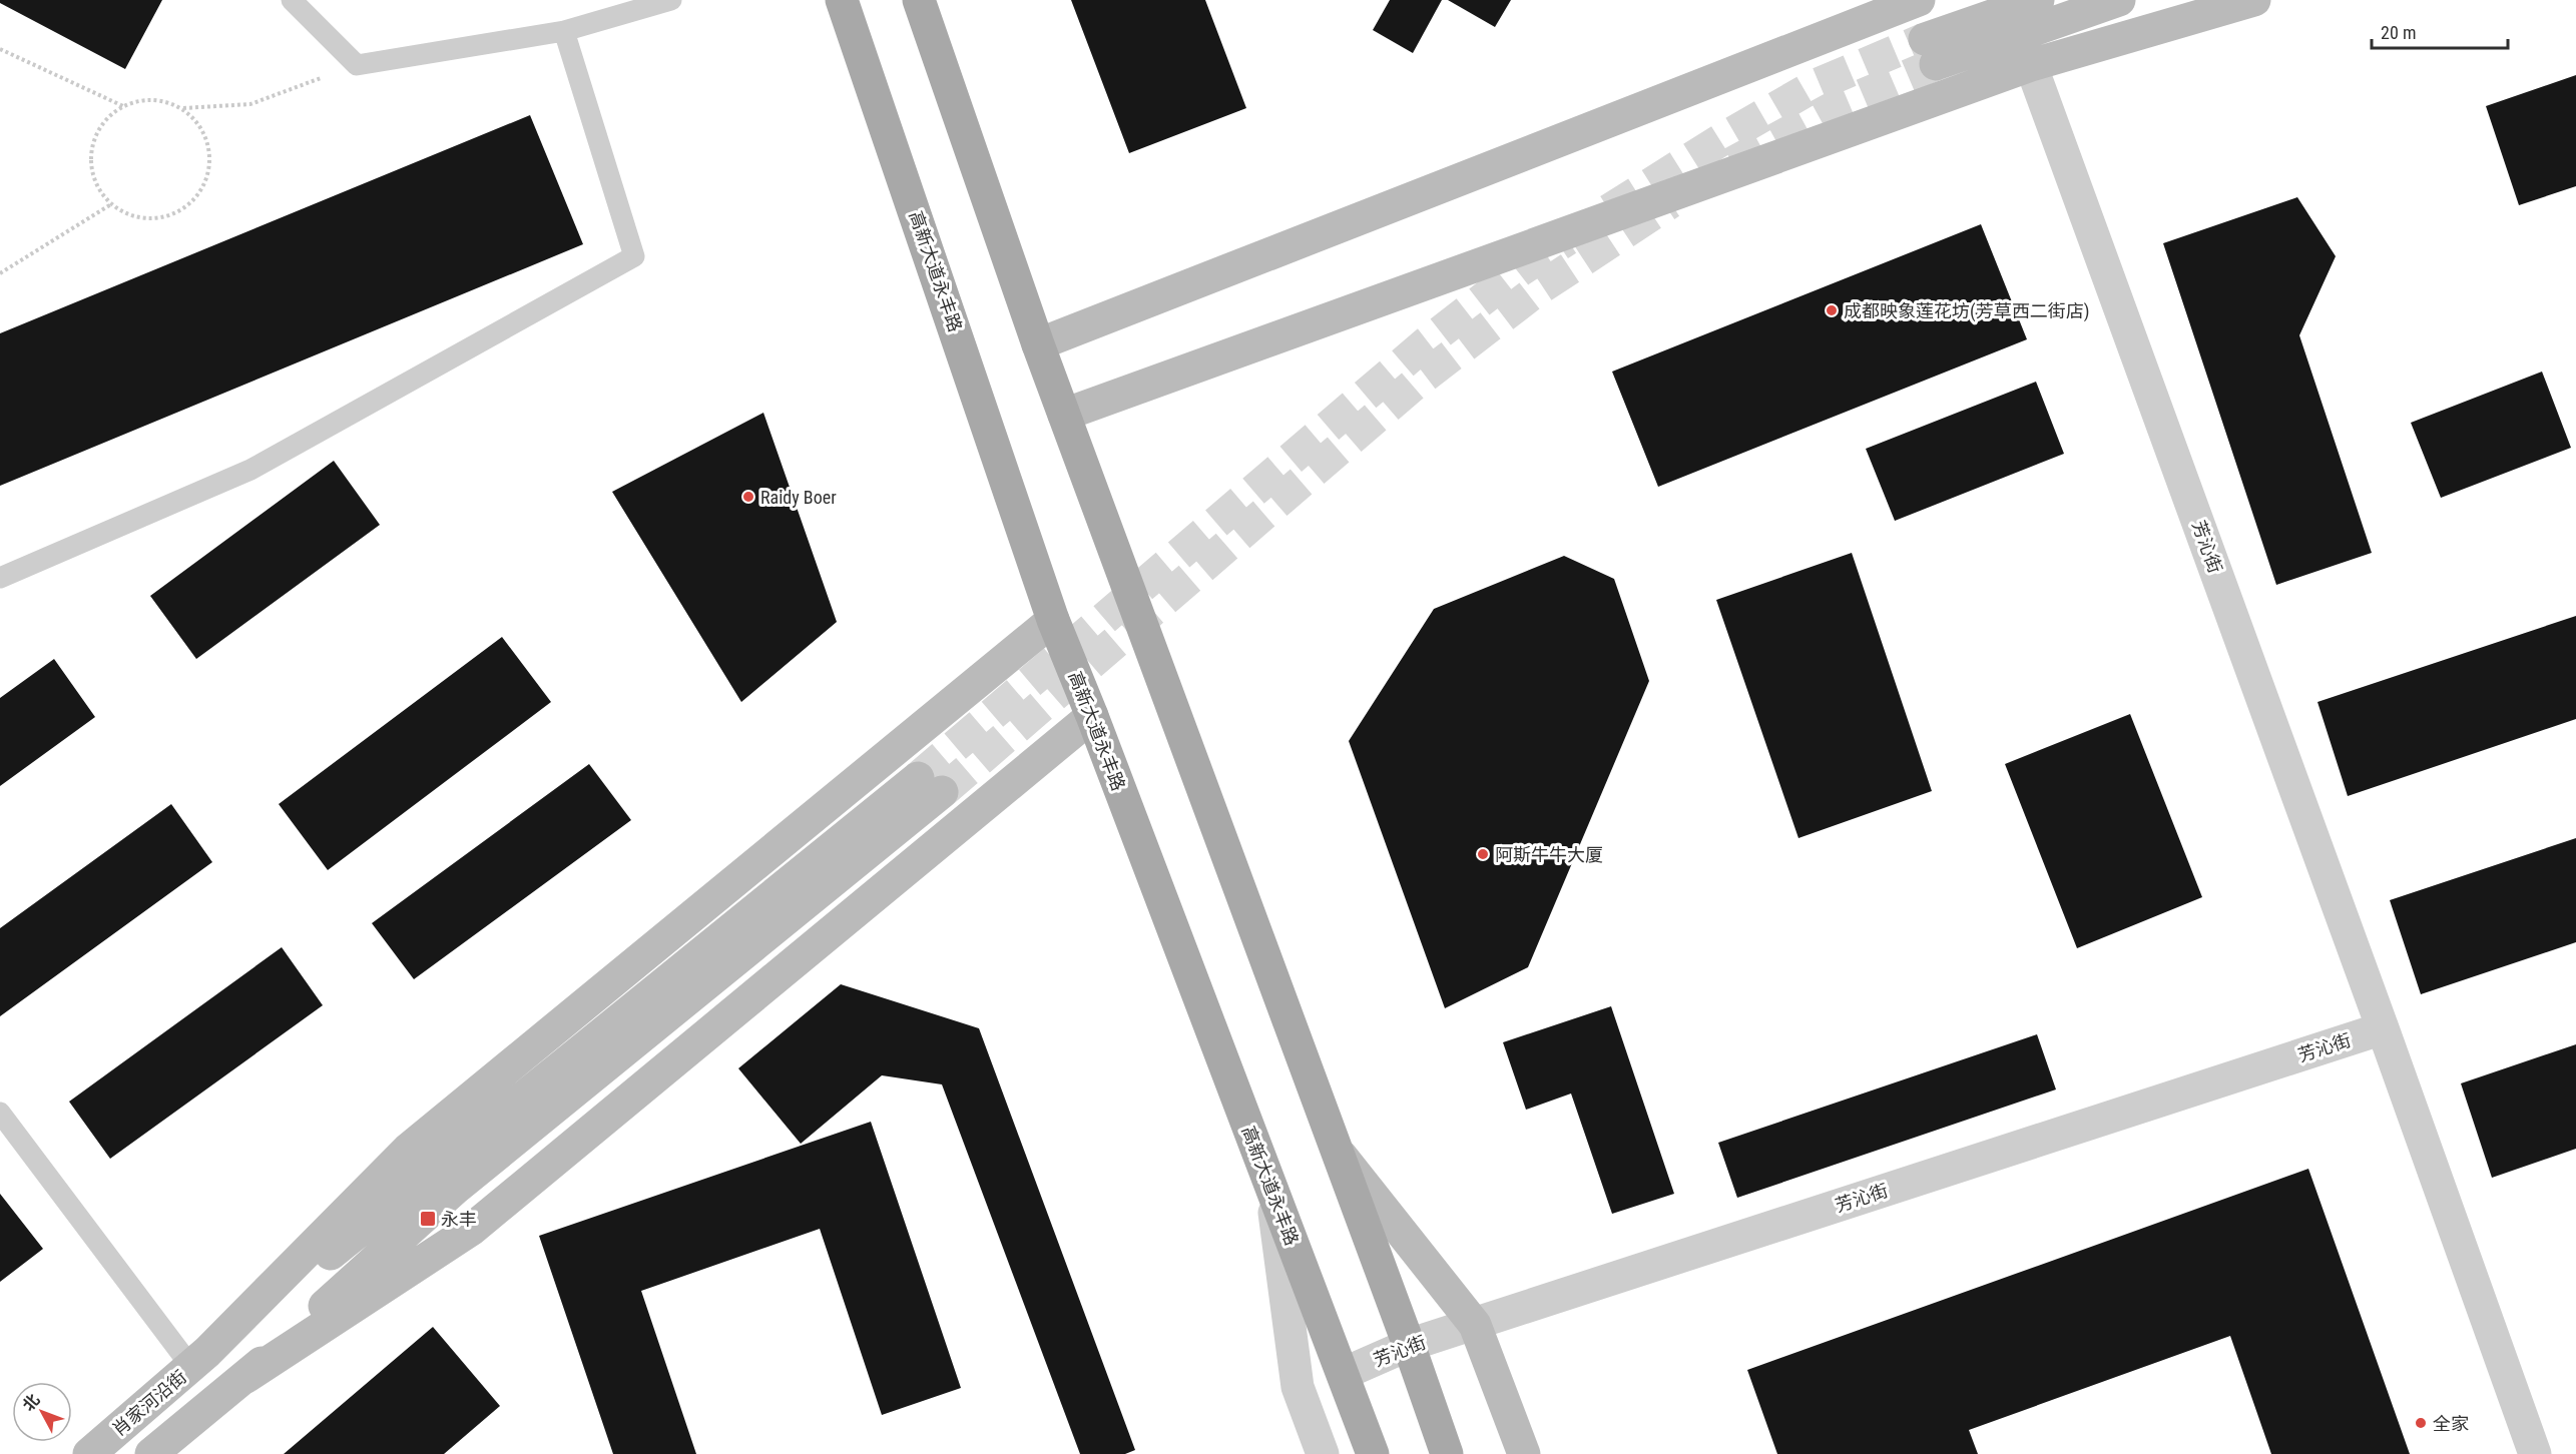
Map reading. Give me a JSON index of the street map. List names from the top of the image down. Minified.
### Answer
{"streets":{"main road":["高新大道永丰路","肖家河沿街"],"street":["芳沁街"]},"crossings":[["高新大道永丰路","芳沁街"]],"places":{"other":["成都映象莲花坊(芳草西二街店)","Raidy Boer","阿斯牛牛大厦","全家"],"transit":["永丰"]},"scale_bar":"20 m","north":"top left"}
